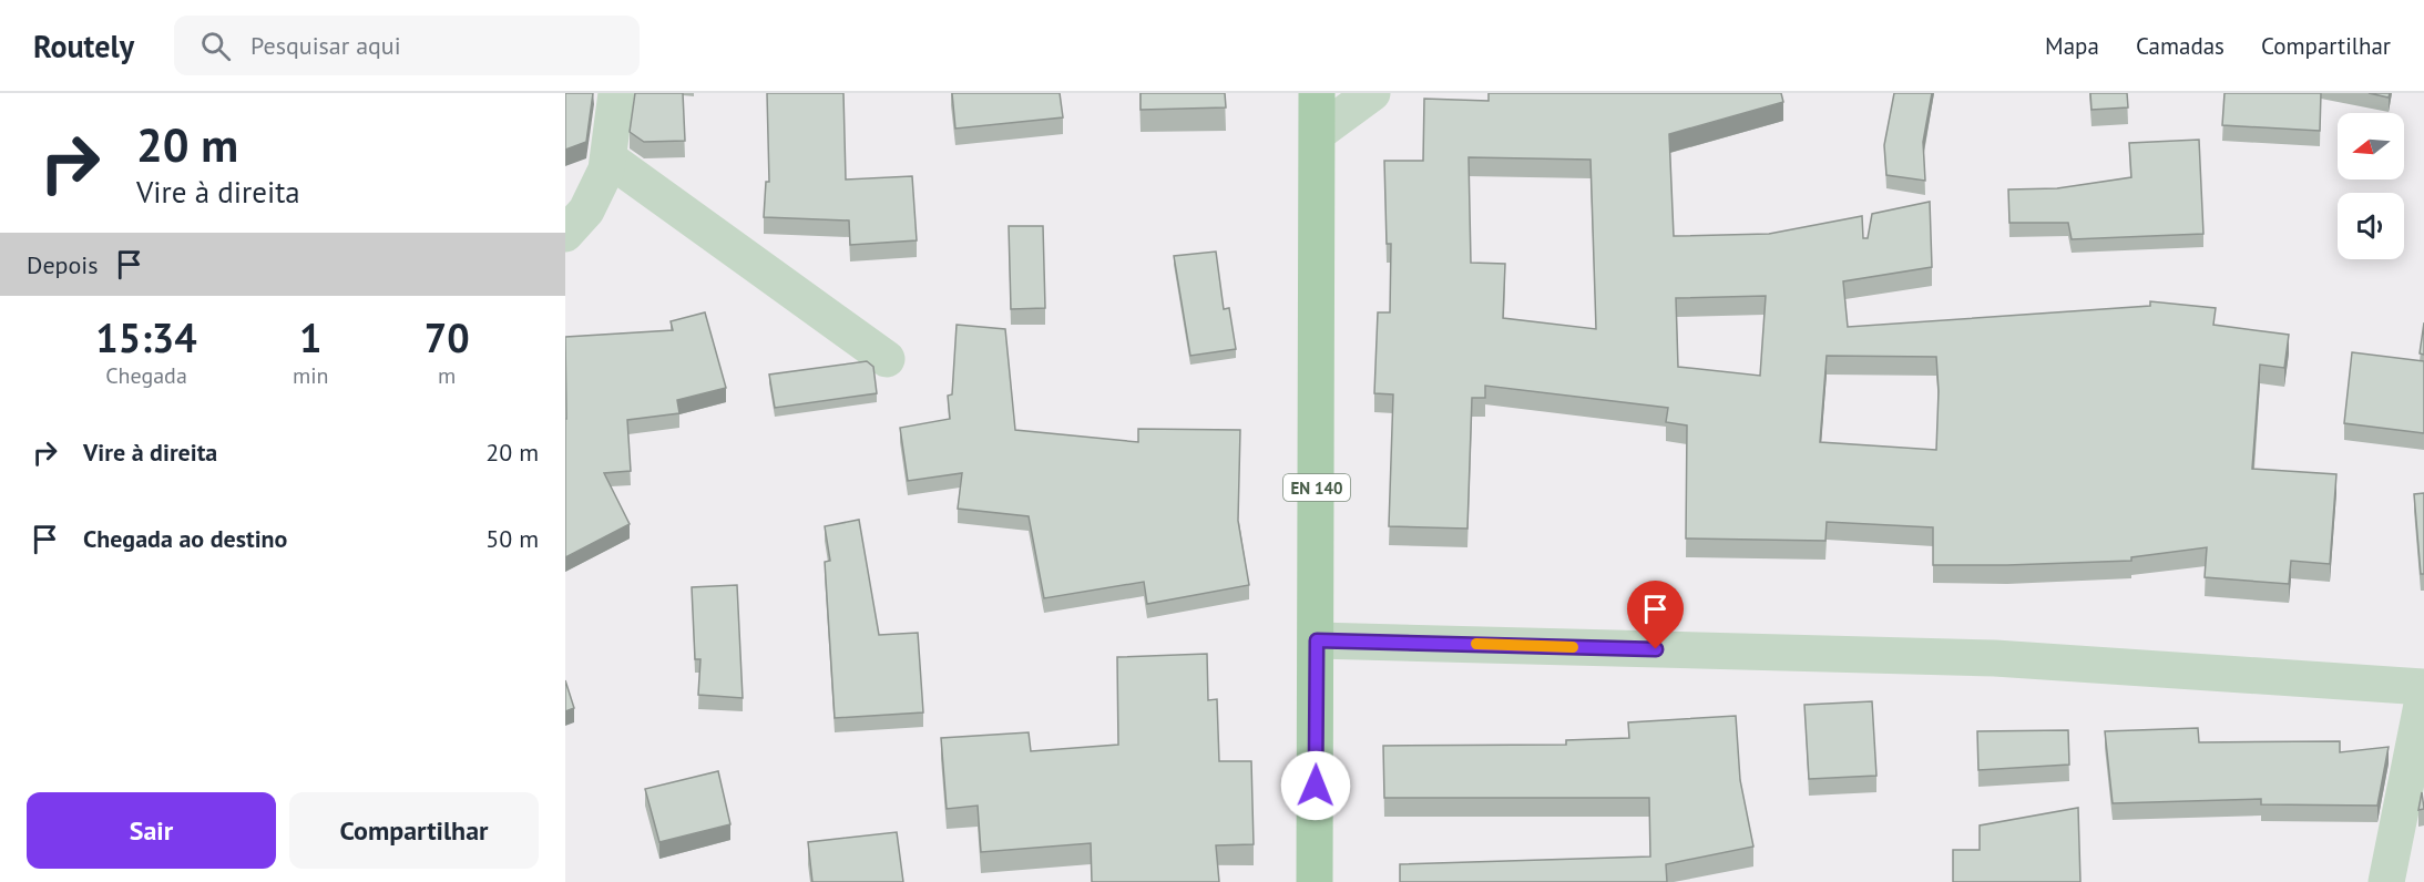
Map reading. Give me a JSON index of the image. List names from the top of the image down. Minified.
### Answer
{"streets":{"main road":["EN 140"]},"north":"left","page":{"header":"Routely","search":"Pesquisar aqui","nav":["Mapa","Camadas","Compartilhar"],"turn":["20 m","Vire à direita"],"then":"Depois","eta":["15:34","Chegada","1","min","70","m"],"list":[{"name":"Vire à direita","value":"20 m"},{"name":"Chegada ao destino","value":"50 m"}],"buttons":["Sair","Compartilhar"]}}
